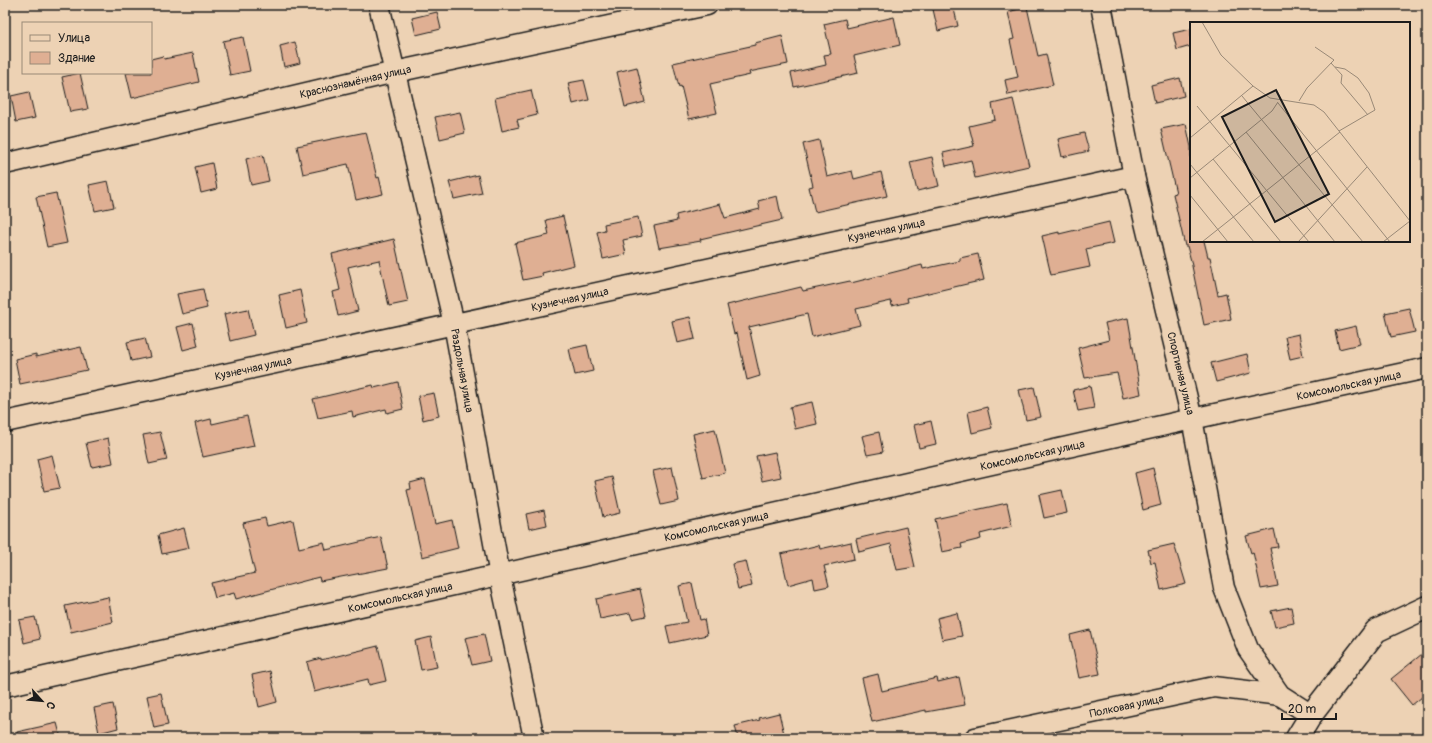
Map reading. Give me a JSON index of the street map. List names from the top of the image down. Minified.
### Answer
{"streets":{"street":["Краснознамённая улица","Кузнечная улица","Раздольная улица","Спортивная улица","Комсомольская улица","Полковая улица"]},"crossings":[["Краснознамённая улица","Раздольная улица"],["Кузнечная улица","Раздольная улица"],["Кузнечная улица","Спортивная улица"],["Раздольная улица","Комсомольская улица"],["Спортивная улица","Комсомольская улица"],["Спортивная улица","Полковая улица"]],"legend":["Улица","Здание"],"scale_bar":"20 m","north":"bottom right"}
